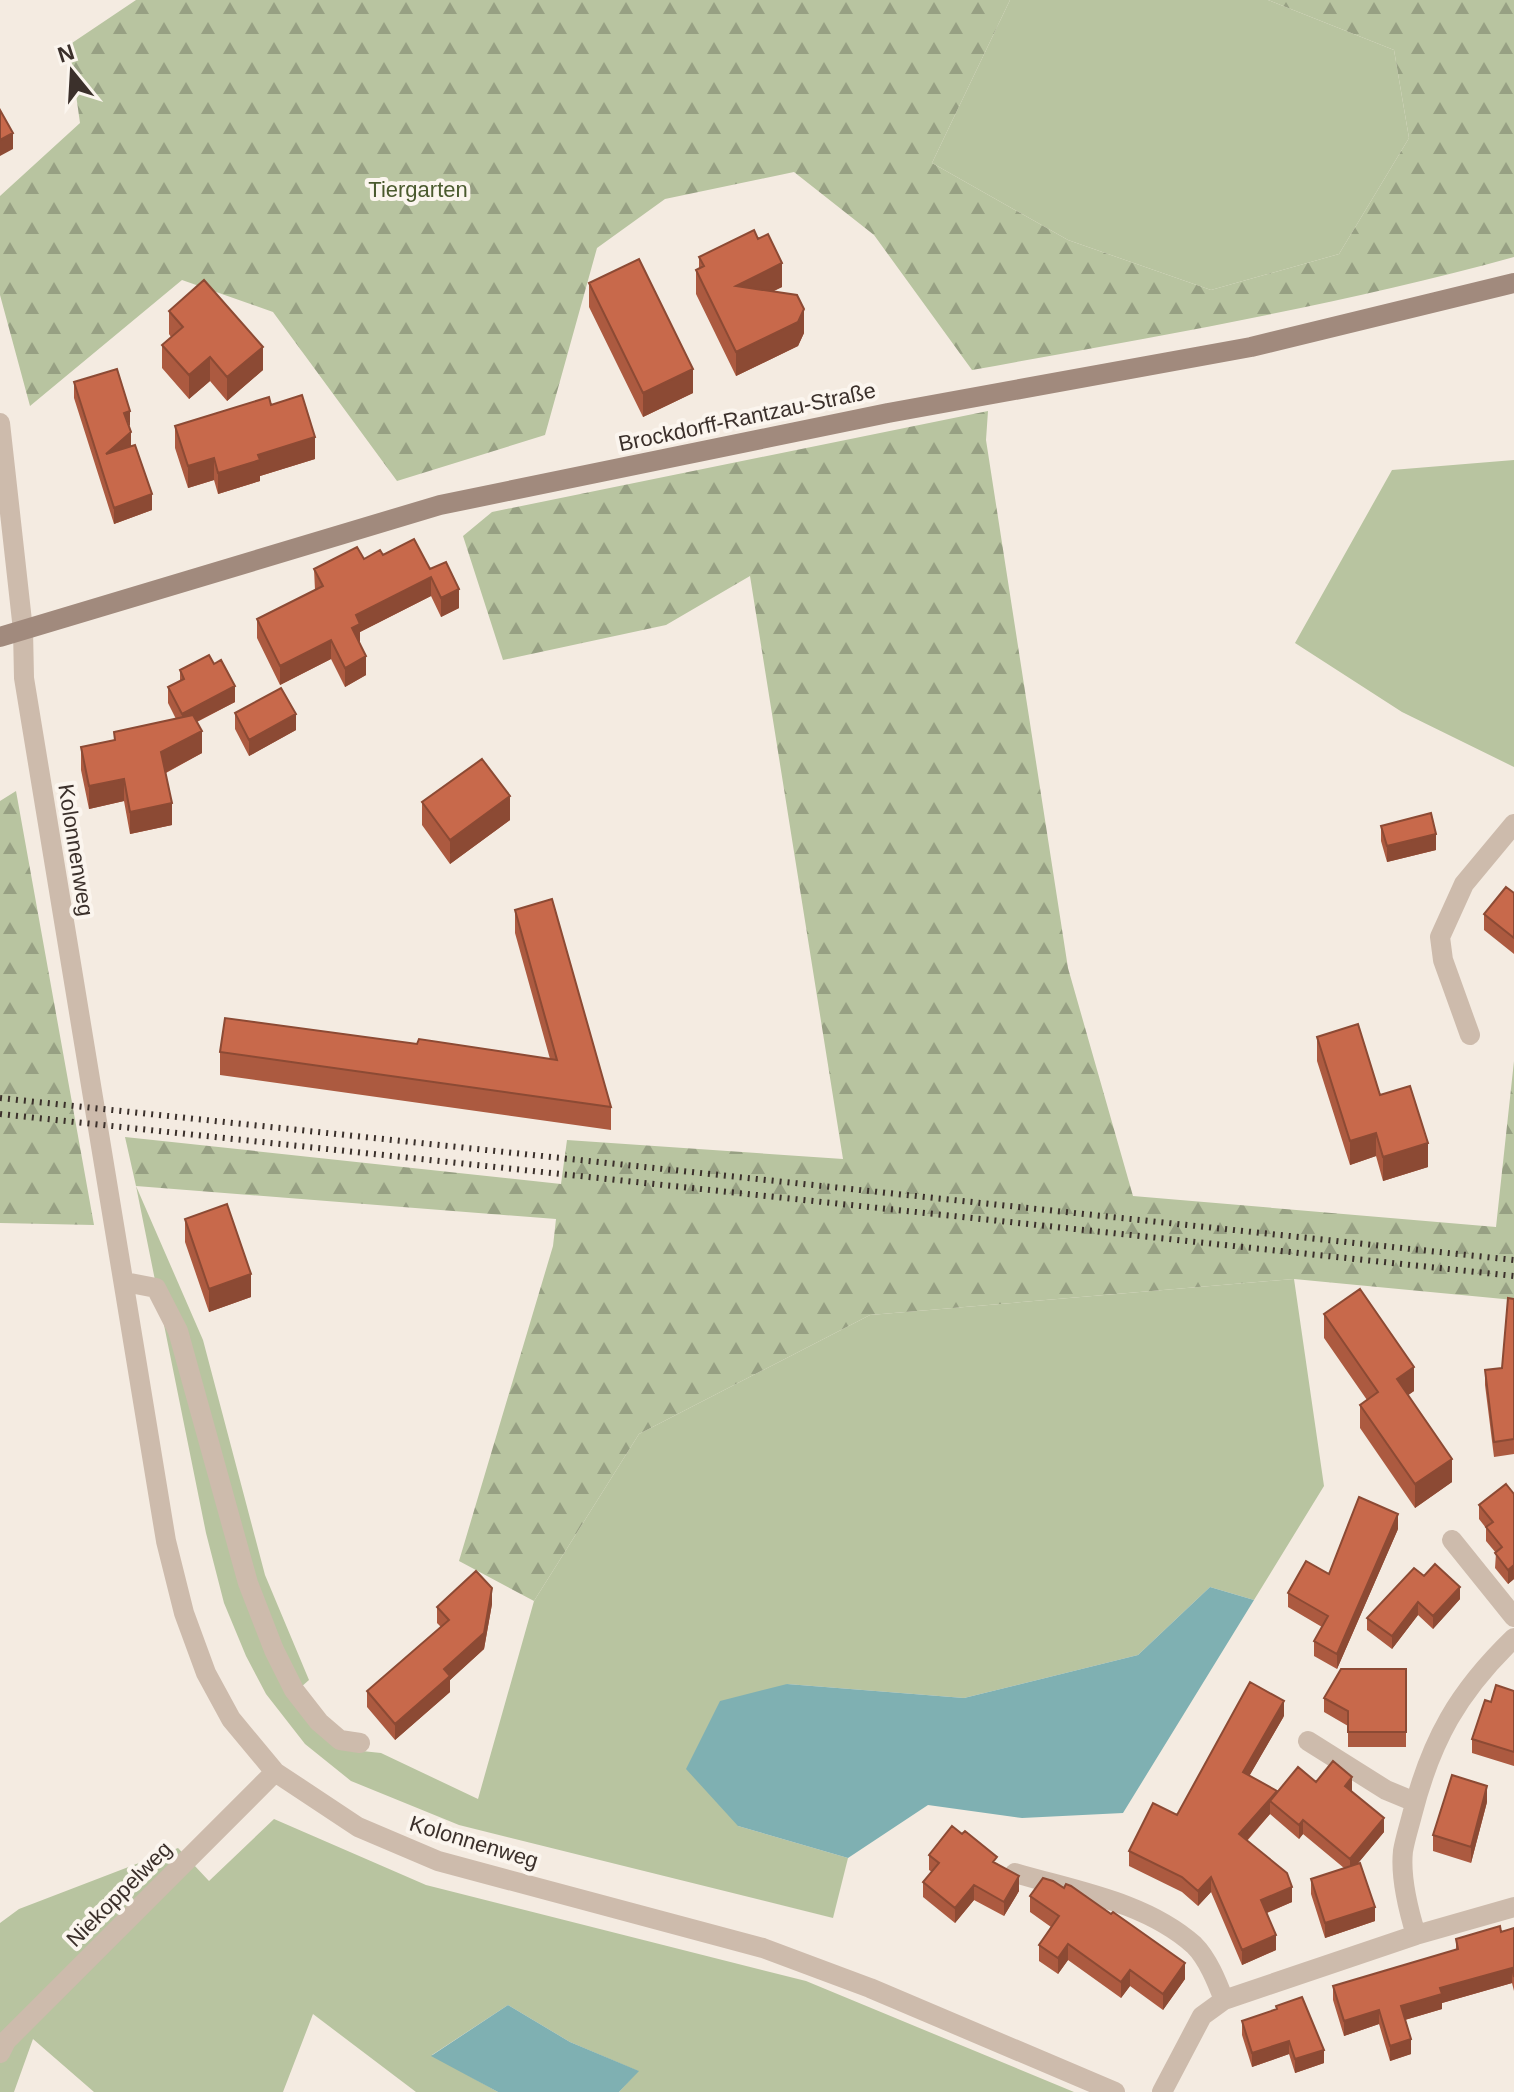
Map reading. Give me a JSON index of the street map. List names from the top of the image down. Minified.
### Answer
{"streets":{"street":["Brockdorff-Rantzau-Straße","Kolonnenweg","Niekoppelweg"]},"crossings":[["Brockdorff-Rantzau-Straße","Kolonnenweg"],["Kolonnenweg","Niekoppelweg"]],"parks":["Tiergarten"],"north":"top"}
